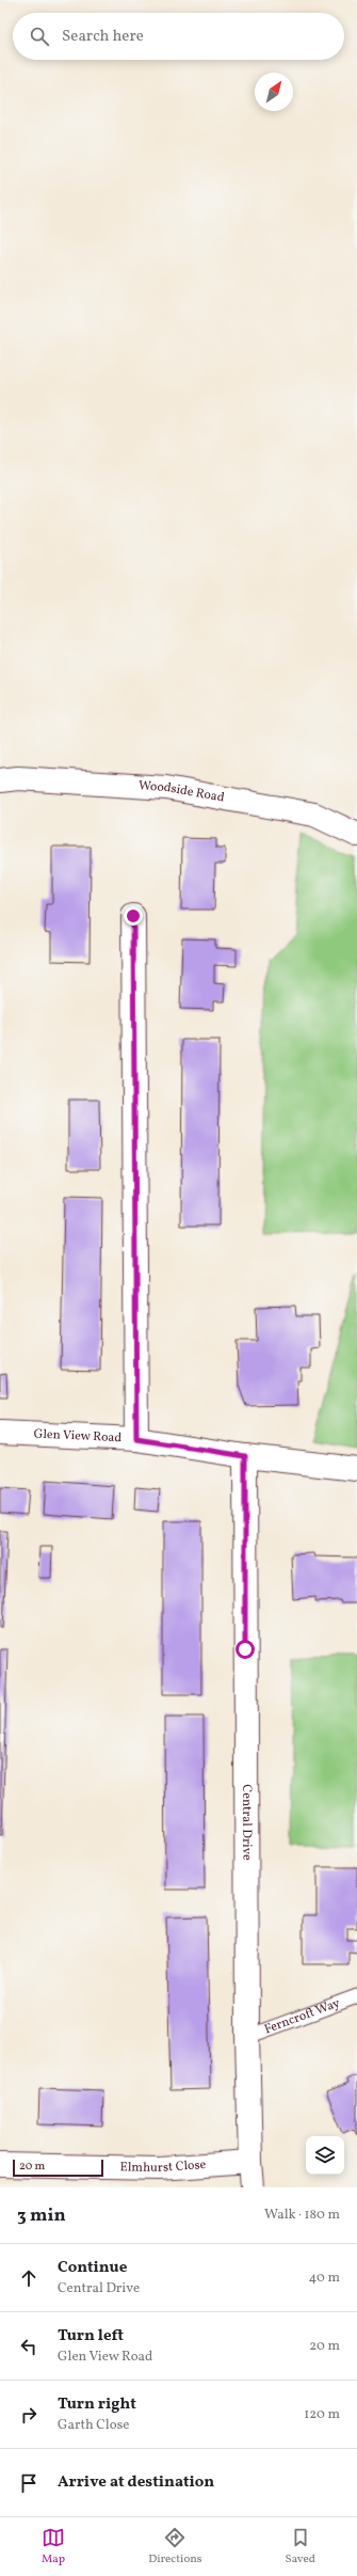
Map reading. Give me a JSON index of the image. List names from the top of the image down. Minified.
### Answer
{"streets":{"street":["Woodside Road","Glen View Road","Central Drive","Elmhurst Close"],"lane":["Ferncroft Way"]},"crossings":[["Glen View Road","Central Drive"],["Central Drive","Ferncroft Way"],["Central Drive","Elmhurst Close"]],"scale_bar":"20 m","north":"top right","page":{"search":"Search here","scale":"20 m","heading":["3 min","Walk · 180 m"],"list":[["Continue","Central Drive","40 m"],["Turn left","Glen View Road","20 m"],["Turn right","Garth Close","120 m"],"Arrive at destination"],"nav":["Map","Directions","Saved"]}}
